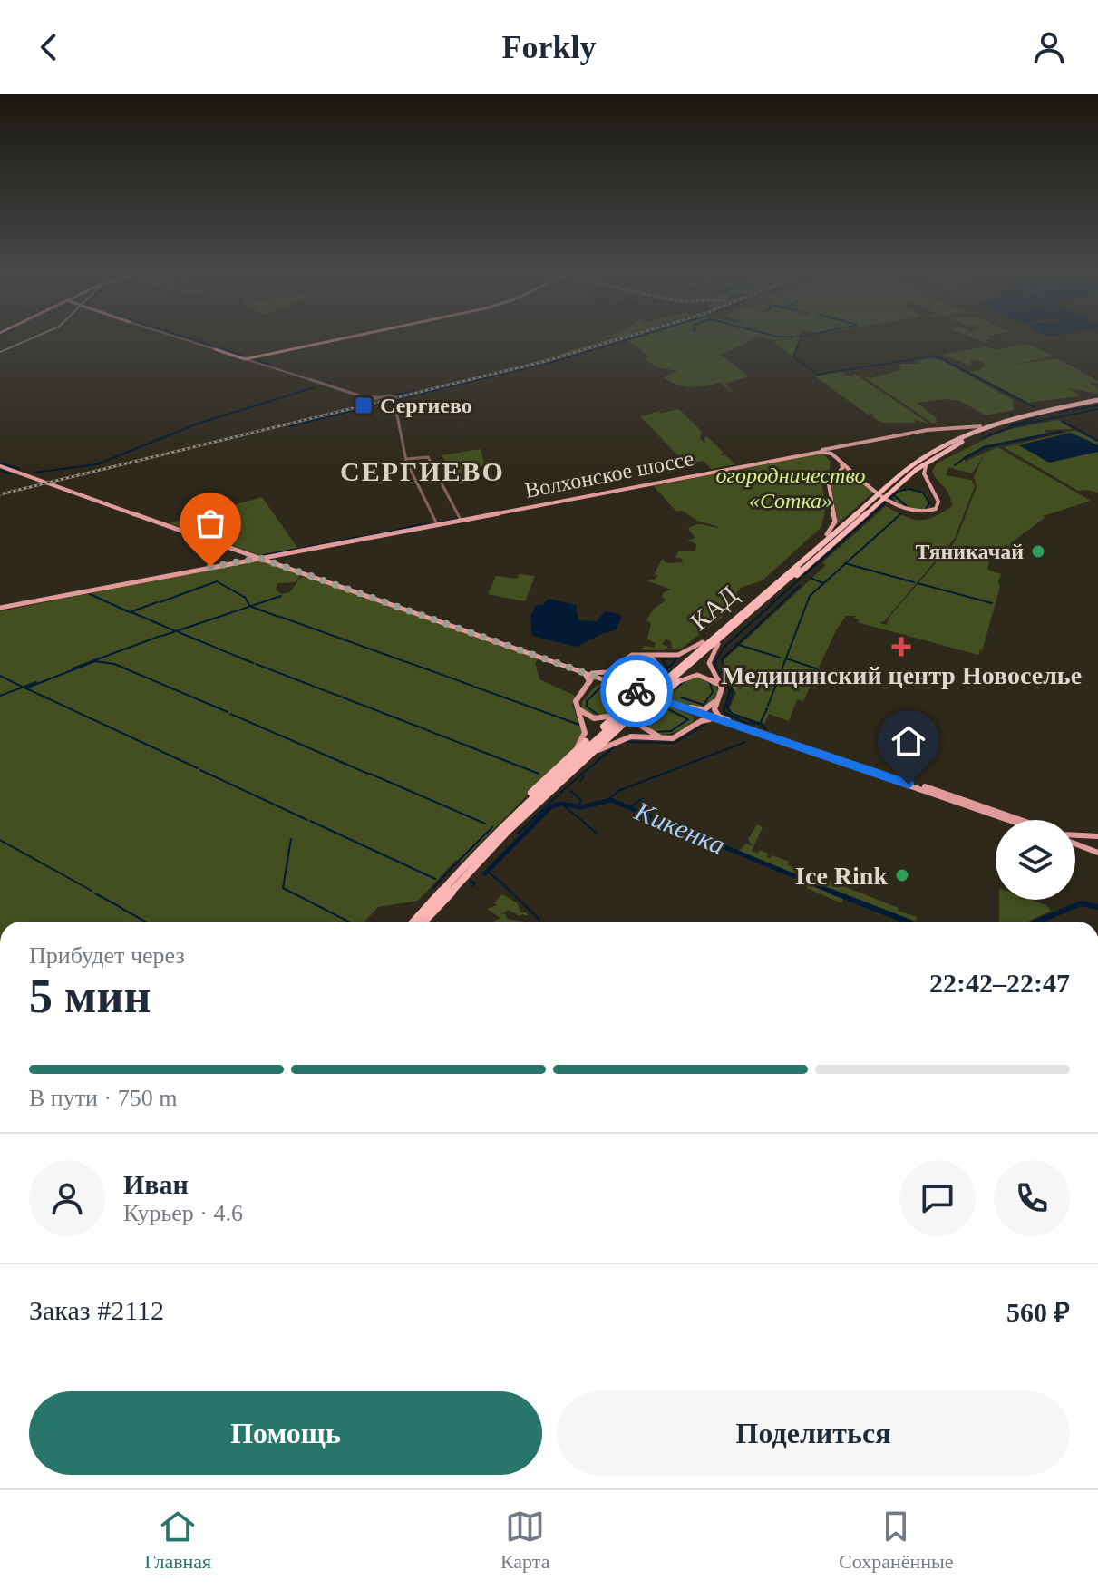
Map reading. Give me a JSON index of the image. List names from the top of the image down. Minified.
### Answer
{"streets":{"highway":["КАД"],"main road":["Волхонское шоссе"]},"districts":["СЕРГИЕВО"],"water":["Кикенка"],"parks":["огородничество «Сотка»"],"places":{"transit":["Сергиево"],"other":["Тяникачай","Ice Rink"],"health":["Медицинский центр Новоселье"]},"page":{"header":"Forkly","heading":["5 мин","Прибудет через","22:42–22:47"],"panel":["Иван","Курьер · 4.6","Заказ #2112","560 ₽"],"bar":"В пути · 750 m","buttons":["Помощь","Поделиться"],"tabs":["Главная","Карта","Сохранённые"]}}
